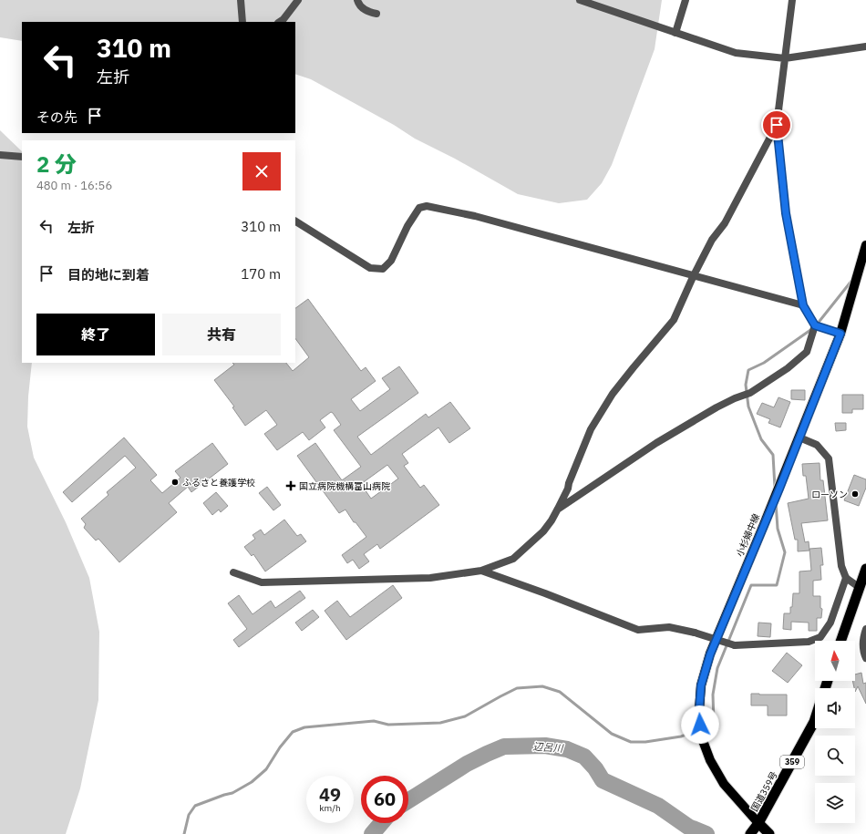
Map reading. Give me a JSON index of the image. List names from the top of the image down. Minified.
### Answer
{"streets":{"highway":["359","国道359号"],"main road":["小杉婦中線"]},"crossings":[["小杉婦中線","国道359号"]],"water":["辺呂川"],"places":{"other":["ふるさと養護学校","ローソン"],"health":["国立病院機構富山病院"]},"north":"top","page":{"turn":["310 m","左折"],"then":"その先","heading":["2 分","480 m · 16:56"],"list":[{"name":"左折","value":"310 m"},{"name":"目的地に到着","value":"170 m"}],"buttons":["終了","共有"],"speed":"49 km/h","limit":"60"}}
